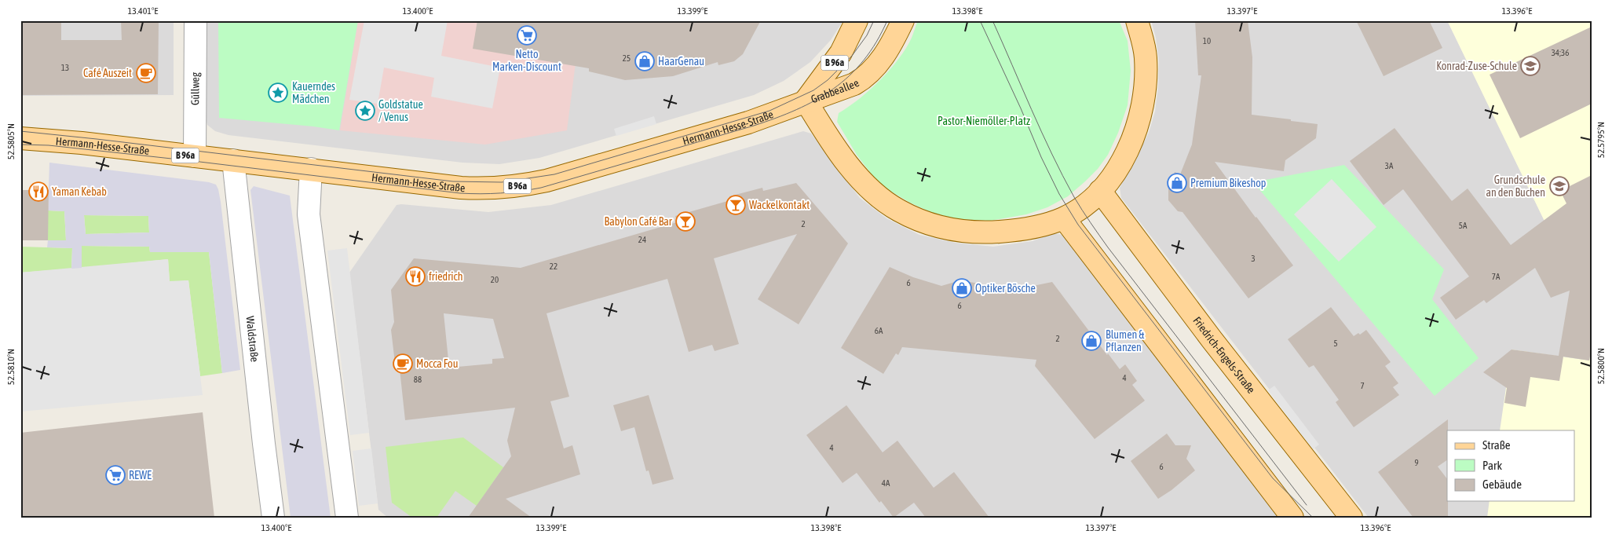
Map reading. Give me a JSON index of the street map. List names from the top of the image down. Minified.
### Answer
{"streets":{"main road":["B 96a","Grabbeallee","Hermann-Hesse-Straße","Friedrich-Engels-Straße"],"street":["Güllweg","Waldstraße"]},"crossings":[["Güllweg","Hermann-Hesse-Straße"],["Grabbeallee","Hermann-Hesse-Straße"],["Hermann-Hesse-Straße","Waldstraße"]],"parks":["Pastor-Niemöller-Platz"],"places":{"supermarket":["Netto Marken-Discount","REWE"],"shop":["HaarGenau","Premium Bikeshop","Optiker Bösche","Blumen & Pflanzen"],"school or university":["Konrad-Zuse-Schule","Grundschule an den Buchen"],"cafe":["Café Auszeit","Mocca Fou"],"place":["Kauerndes Mädchen","Goldstatue / Venus"],"restaurant":["Yaman Kebab","friedrich"],"bar":["Wackelkontakt","Babylon Café Bar"]},"house_numbers":["10","34;36","25","13","3A","2","5A","24","3","22","7A","20","6","6","6A","2","5","4","88","7","4","9","6","4A"],"legend":["Straße","Park","Gebäude"],"coordinates":["13.401°E","13.400°E","13.399°E","13.398°E","13.397°E","13.396°E","52.5795°N","52.5805°N","52.5800°N","52.5810°N"]}
